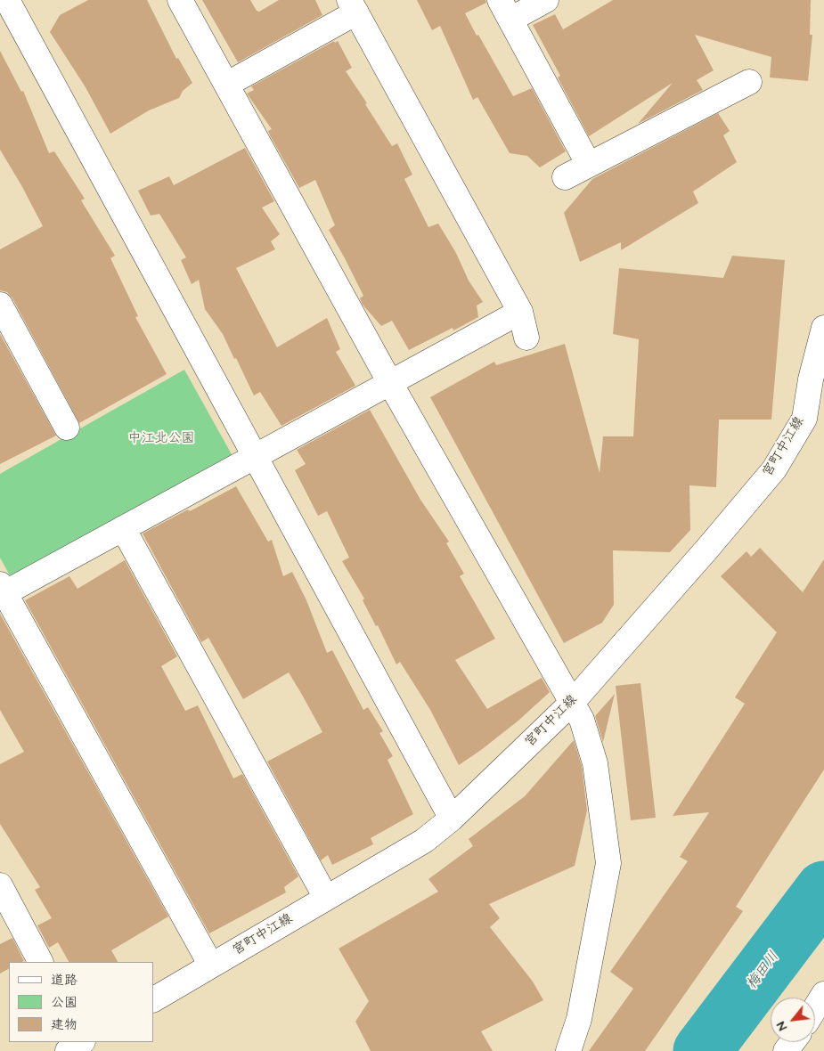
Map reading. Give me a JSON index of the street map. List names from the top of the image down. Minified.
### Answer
{"streets":{"street":["宮町中江線"]},"water":["梅田川"],"parks":["中江北公園"],"legend":["道路","公園","建物"],"north":"bottom left"}
